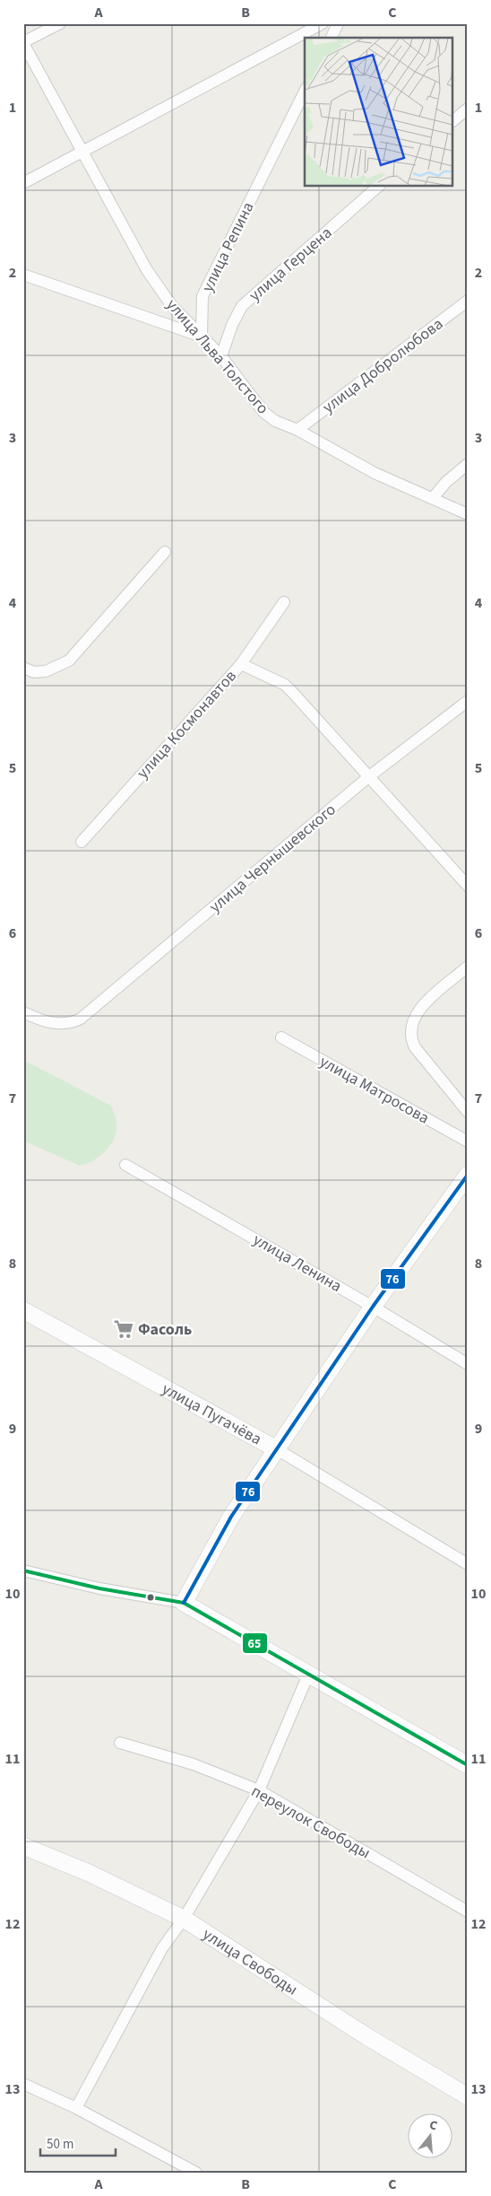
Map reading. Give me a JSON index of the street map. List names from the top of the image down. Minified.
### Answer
{"streets":{"street":["улица Репина","улица Герцена","улица Льва Толстого","улица Добролюбова","улица Космонавтов","улица Чернышевского","улица Матросова","улица Ленина","улица Пугачёва","переулок Свободы","улица Свободы"]},"crossings":[["улица Репина","улица Льва Толстого"],["улица Герцена","улица Льва Толстого"],["улица Льва Толстого","улица Добролюбова"]],"places":{"supermarket":["Фасоль"]},"lines":["transit line 76","transit line 65"],"scale_bar":"50 m","north":"top","grid":{"columns":["A","B","C"],"rows":["1","2","3","4","5","6","7","8","9","10","11","12","13"]}}
